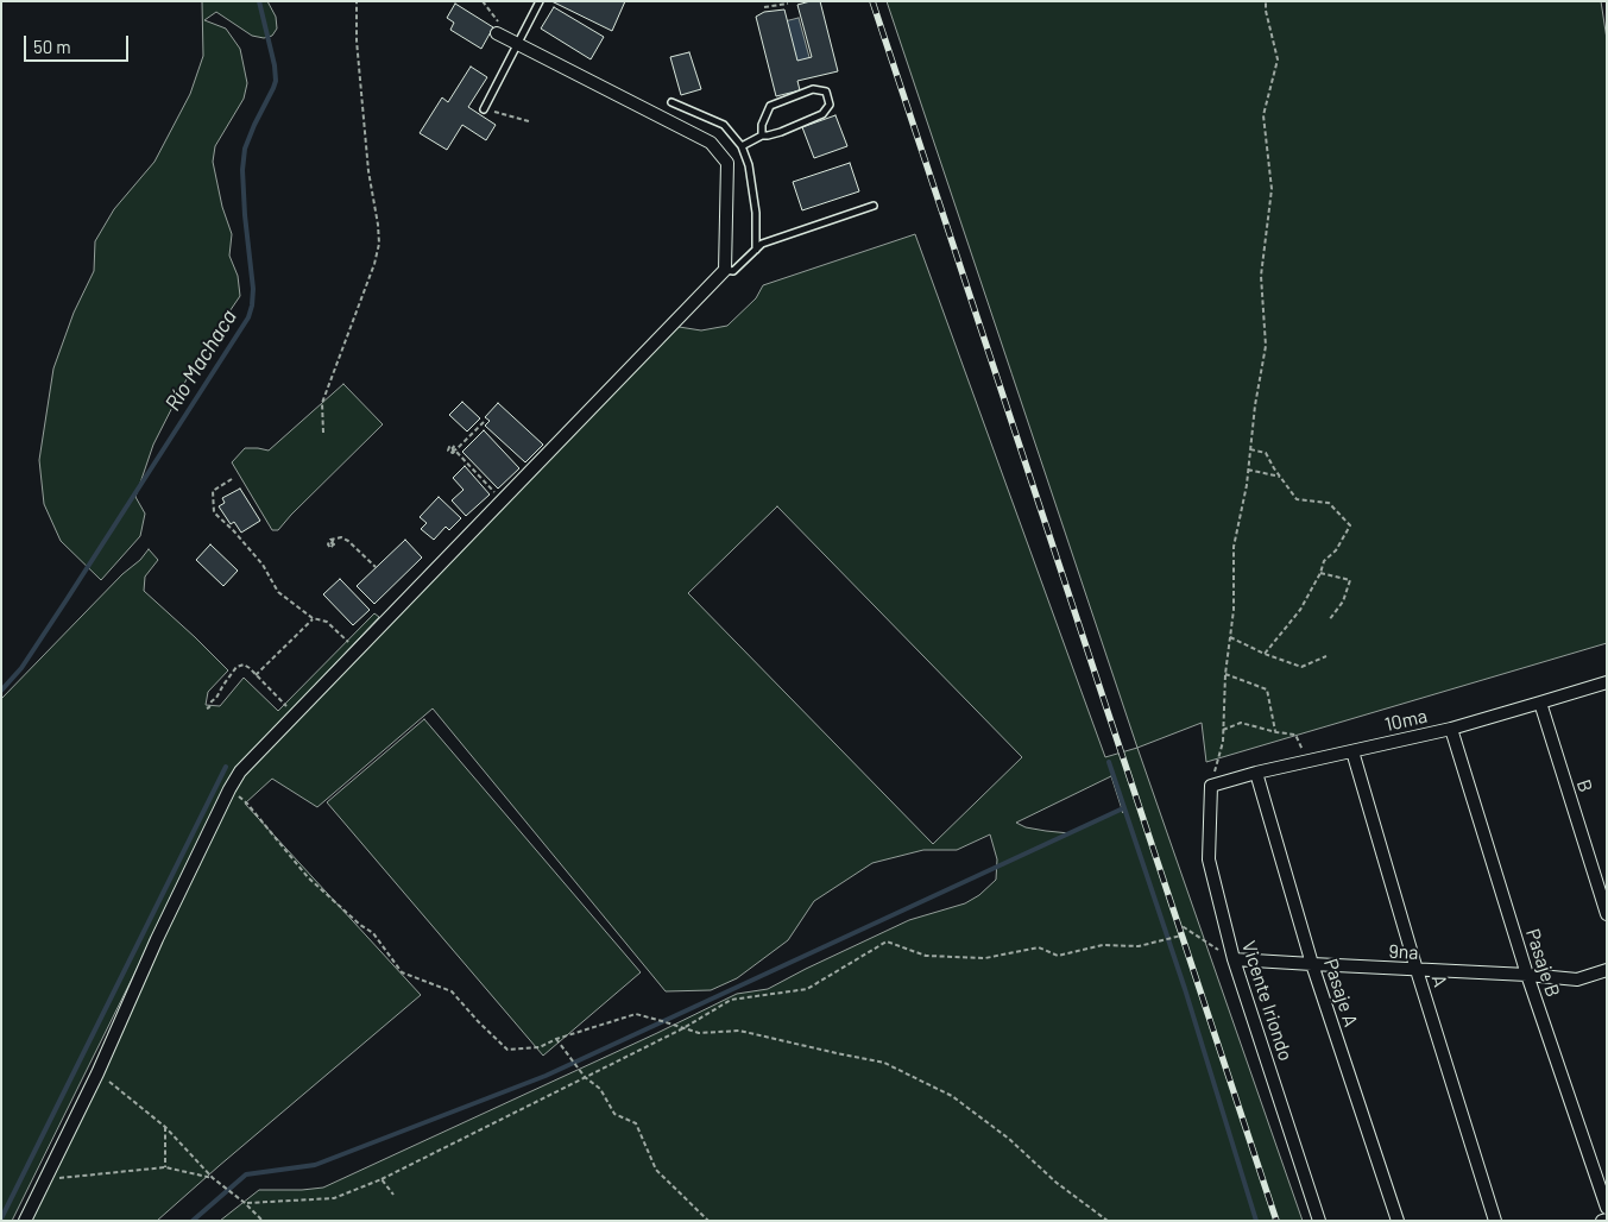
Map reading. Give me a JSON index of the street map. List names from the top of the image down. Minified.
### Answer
{"streets":{"street":["10ma","B","9na","Pasaje B","A","Pasaje A","Vicente Iriondo"]},"crossings":[["10ma","B"],["10ma","Pasaje B"],["10ma","A"],["10ma","Pasaje A"],["10ma","Vicente Iriondo"],["9na","Pasaje B"],["9na","A"],["9na","Pasaje A"],["9na","Vicente Iriondo"]],"water":["Río Machaca"],"scale_bar":"50 m"}
